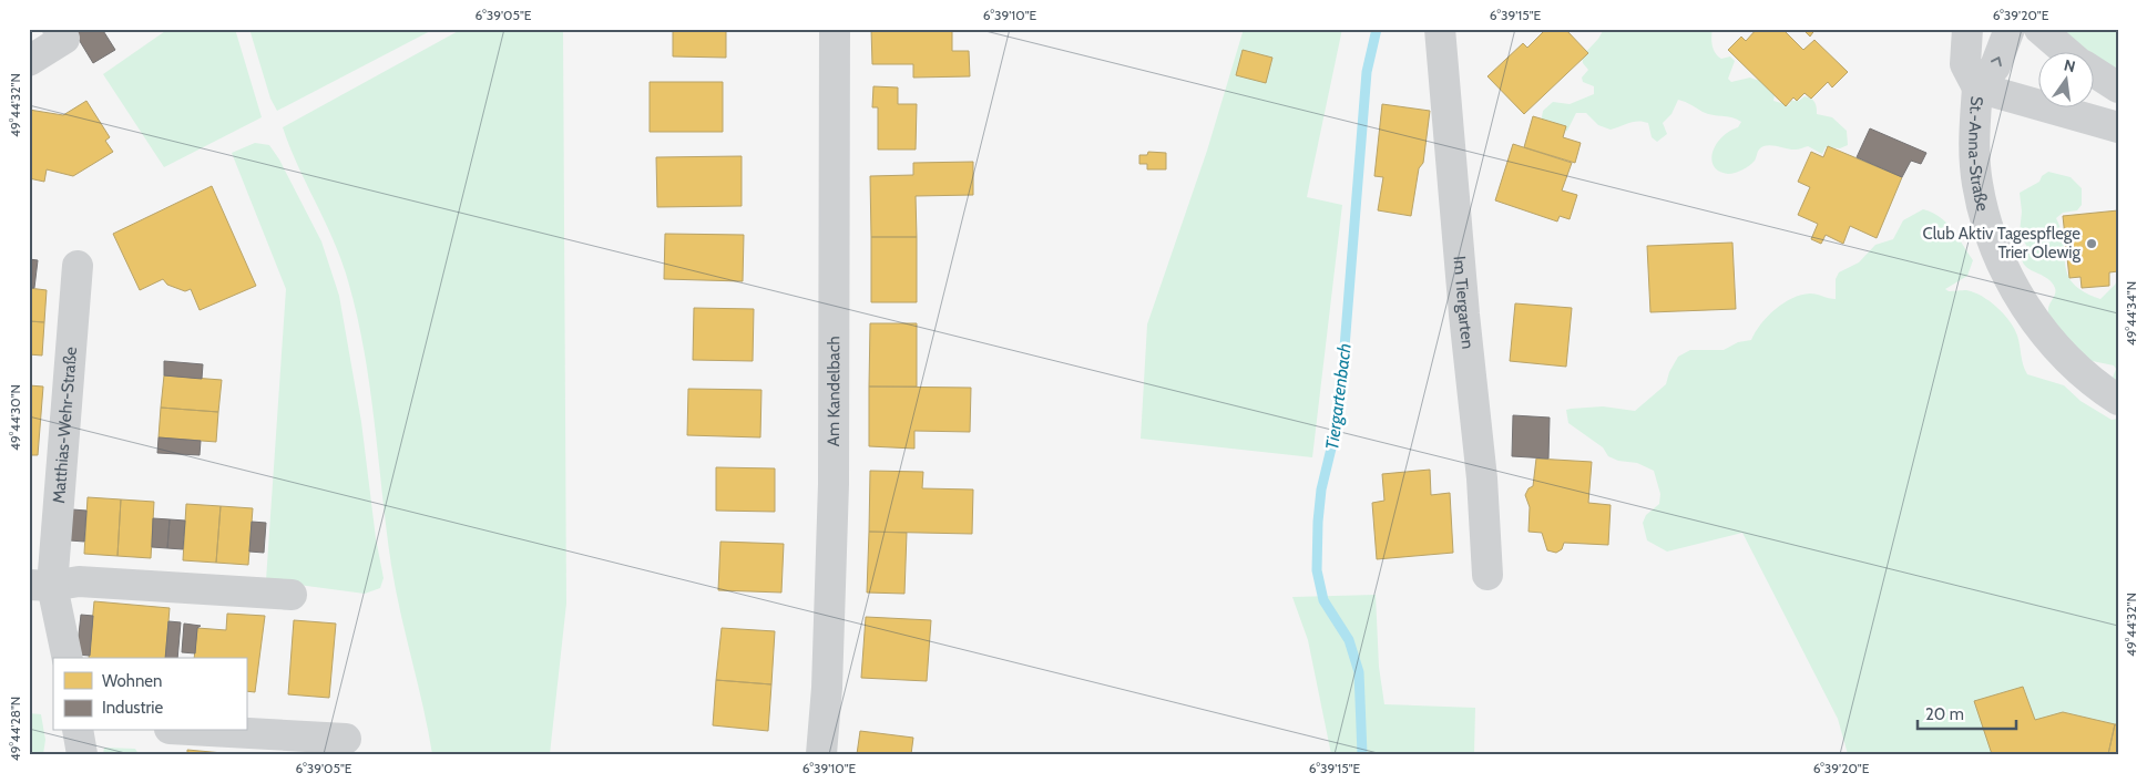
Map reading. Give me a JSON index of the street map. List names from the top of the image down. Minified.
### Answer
{"streets":{"street":["St.-Anna-Straße","Im Tiergarten","Am Kandelbach","Matthias-Wehr-Straße"]},"water":["Tiergartenbach"],"places":["Club Aktiv Tagespflege Trier Olewig"],"legend":["Wohnen","Industrie"],"scale_bar":"20 m","north":"top","coordinates":["6°39'05\"E","6°39'10\"E","6°39'15\"E","6°39'20\"E","49°44'32\"N","49°44'34\"N","49°44'30\"N","49°44'28\"N"]}
